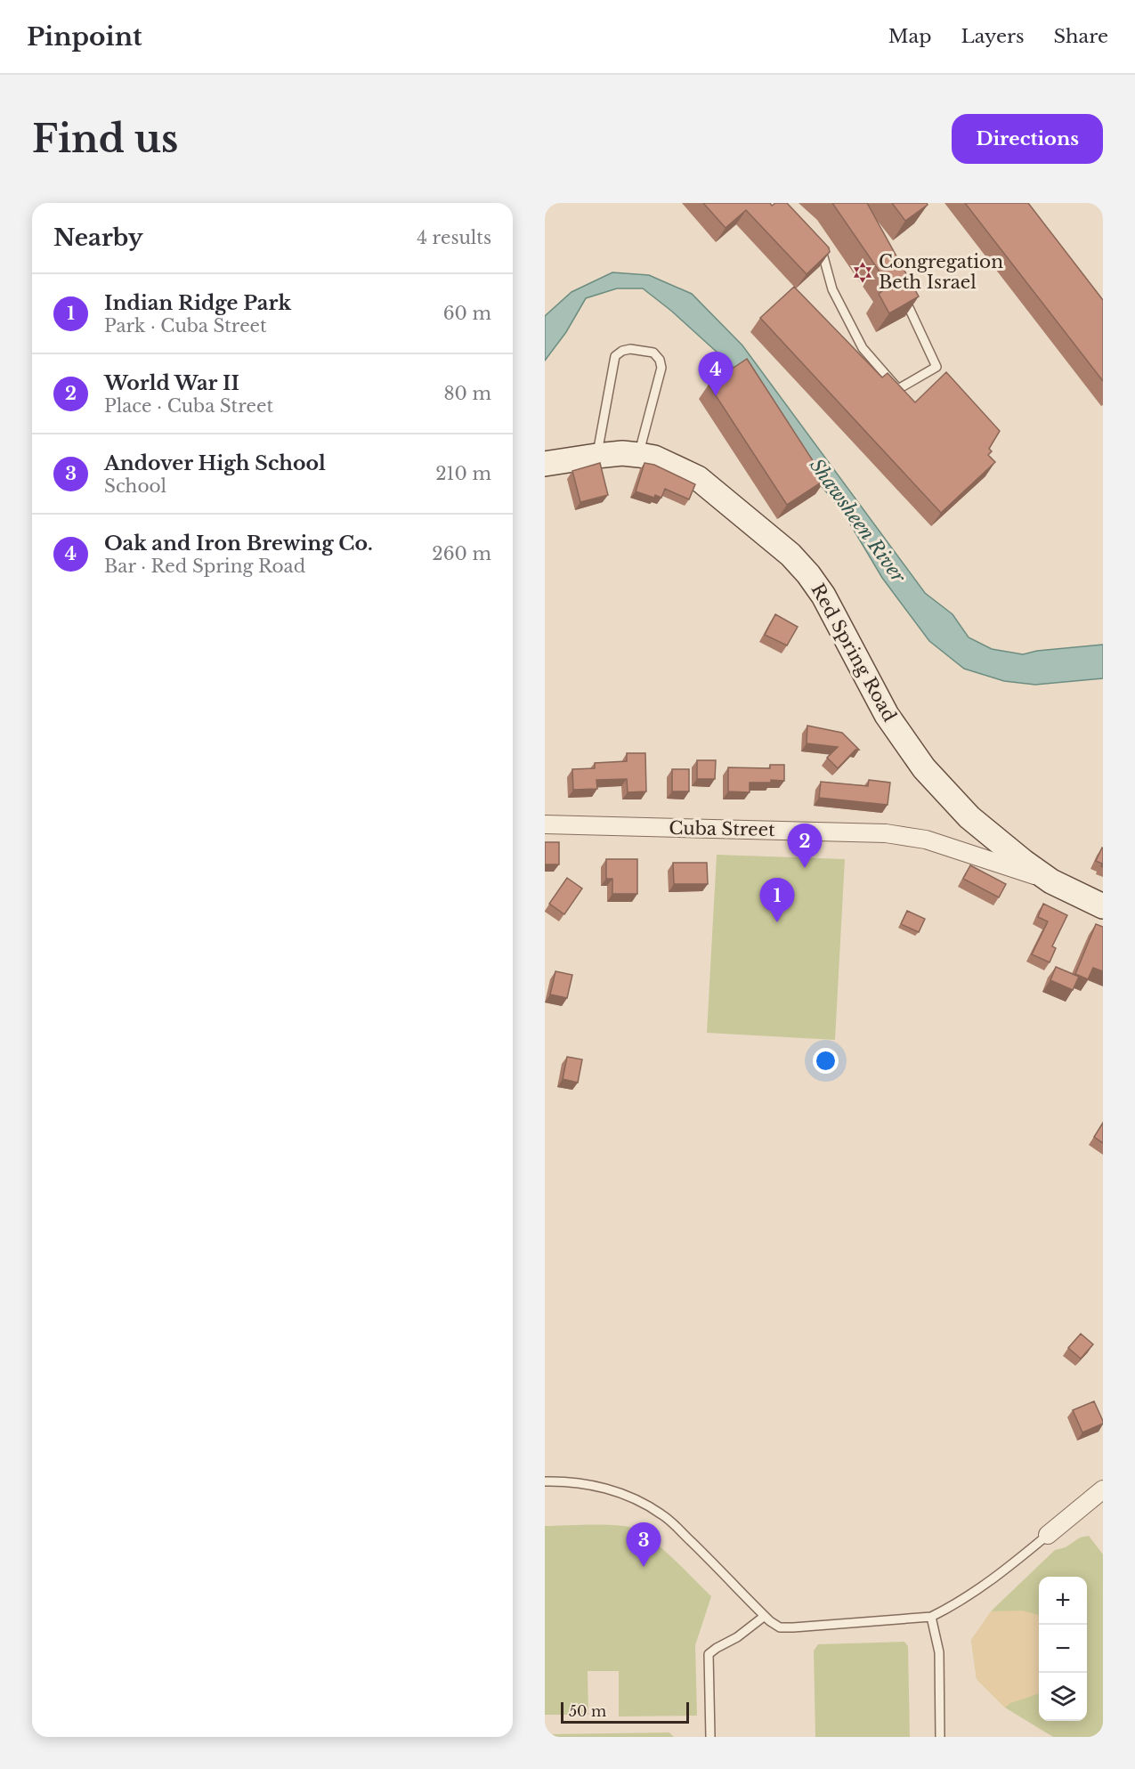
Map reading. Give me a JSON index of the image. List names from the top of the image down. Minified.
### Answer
{"streets":{"main road":["Red Spring Road"],"street":["Cuba Street"]},"crossings":[["Red Spring Road","Cuba Street"]],"water":["Shawsheen River"],"places":{"synagogue":["Congregation Beth Israel"]},"scale_bar":"50 m","page":{"header":"Pinpoint","nav":["Map","Layers","Share"],"buttons":"Directions","title":"Find us","heading":["Nearby","4 results"],"list":[{"mark":"1","name":"Indian Ridge Park","note":"Park · Cuba Street","value":"60 m"},{"mark":"2","name":"World War II","note":"Place · Cuba Street","value":"80 m"},{"mark":"3","name":"Andover High School","note":"School","value":"210 m"},{"mark":"4","name":"Oak and Iron Brewing Co.","note":"Bar · Red Spring Road","value":"260 m"}],"pins":["4","2","1","3"],"map_buttons":["+","−"],"scale":"50 m"}}
